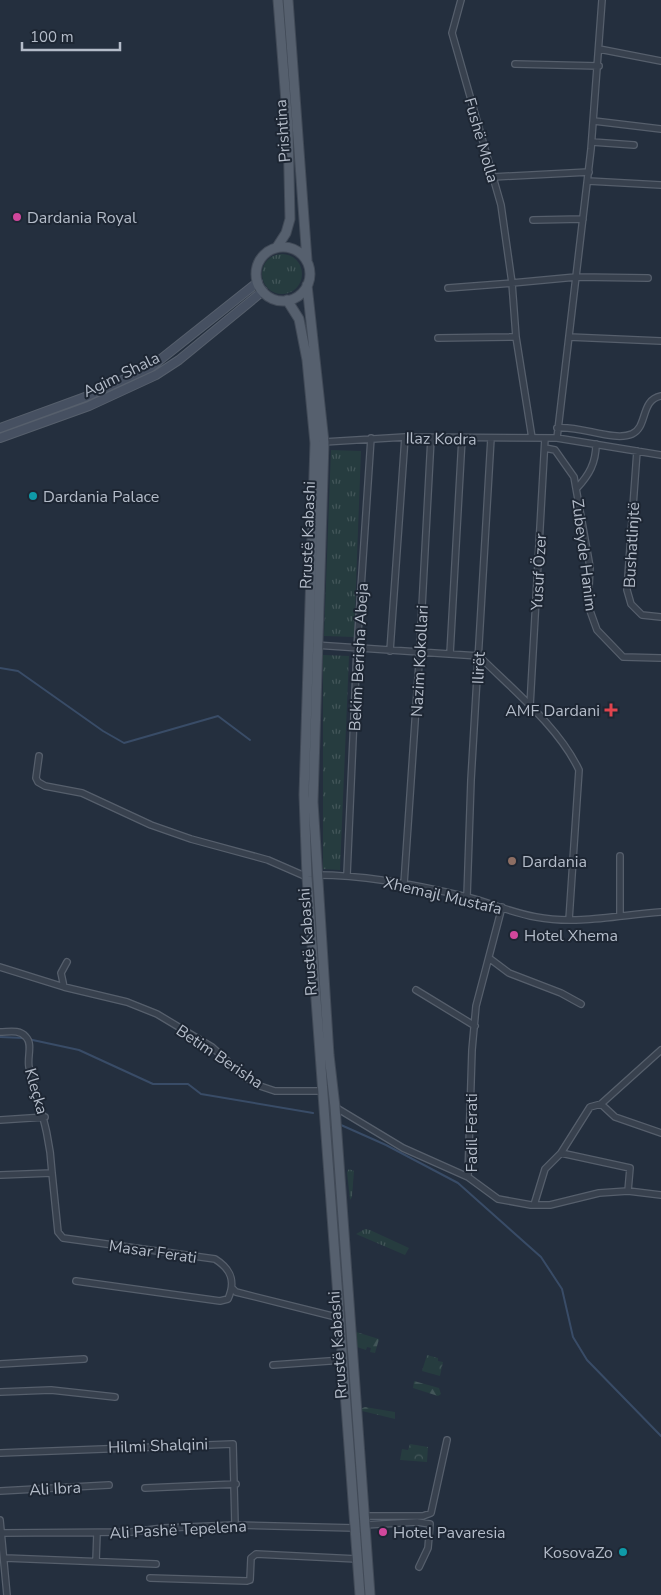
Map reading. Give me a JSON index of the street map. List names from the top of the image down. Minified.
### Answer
{"streets":{"main road":["Prishtina","Agim Shala","Rrustë Kabashi"],"street":["Fushë Molla","Ilaz Kodra","Bushatlinjtë","Zubeyde Hanim","Yusuf Özer","Bekim Berisha Abeja","Nazim Kokollari","Ilirët","Xhemajl Mustafa","Betim Berisha","Kleçka","Fadil Ferati","Masar Ferati","Hilmi Shalqini","Ali Ibra","Ali Pashë Tepelena"]},"crossings":[["Prishtina","Agim Shala"],["Prishtina","Rrustë Kabashi"],["Fushë Molla","Ilaz Kodra"],["Agim Shala","Rrustë Kabashi"],["Ilaz Kodra","Rrustë Kabashi"],["Ilaz Kodra","Bushatlinjtë"],["Ilaz Kodra","Yusuf Özer"],["Ilaz Kodra","Bekim Berisha Abeja"],["Ilaz Kodra","Nazim Kokollari"],["Ilaz Kodra","Ilirët"],["Rrustë Kabashi","Xhemajl Mustafa"],["Rrustë Kabashi","Betim Berisha"],["Rrustë Kabashi","Ali Pashë Tepelena"],["Zubeyde Hanim","Yusuf Özer"],["Bekim Berisha Abeja","Xhemajl Mustafa"],["Nazim Kokollari","Xhemajl Mustafa"],["Ilirët","Xhemajl Mustafa"],["Xhemajl Mustafa","Fadil Ferati"],["Kleçka","Masar Ferati"],["Hilmi Shalqini","Ali Pashë Tepelena"]],"places":{"other":["Dardania Royal","Dardania Palace","Dardania","Hotel Xhema","Hotel Pavaresia","KosovaZo"],"health":["AMF Dardani"]},"scale_bar":"100 m"}
